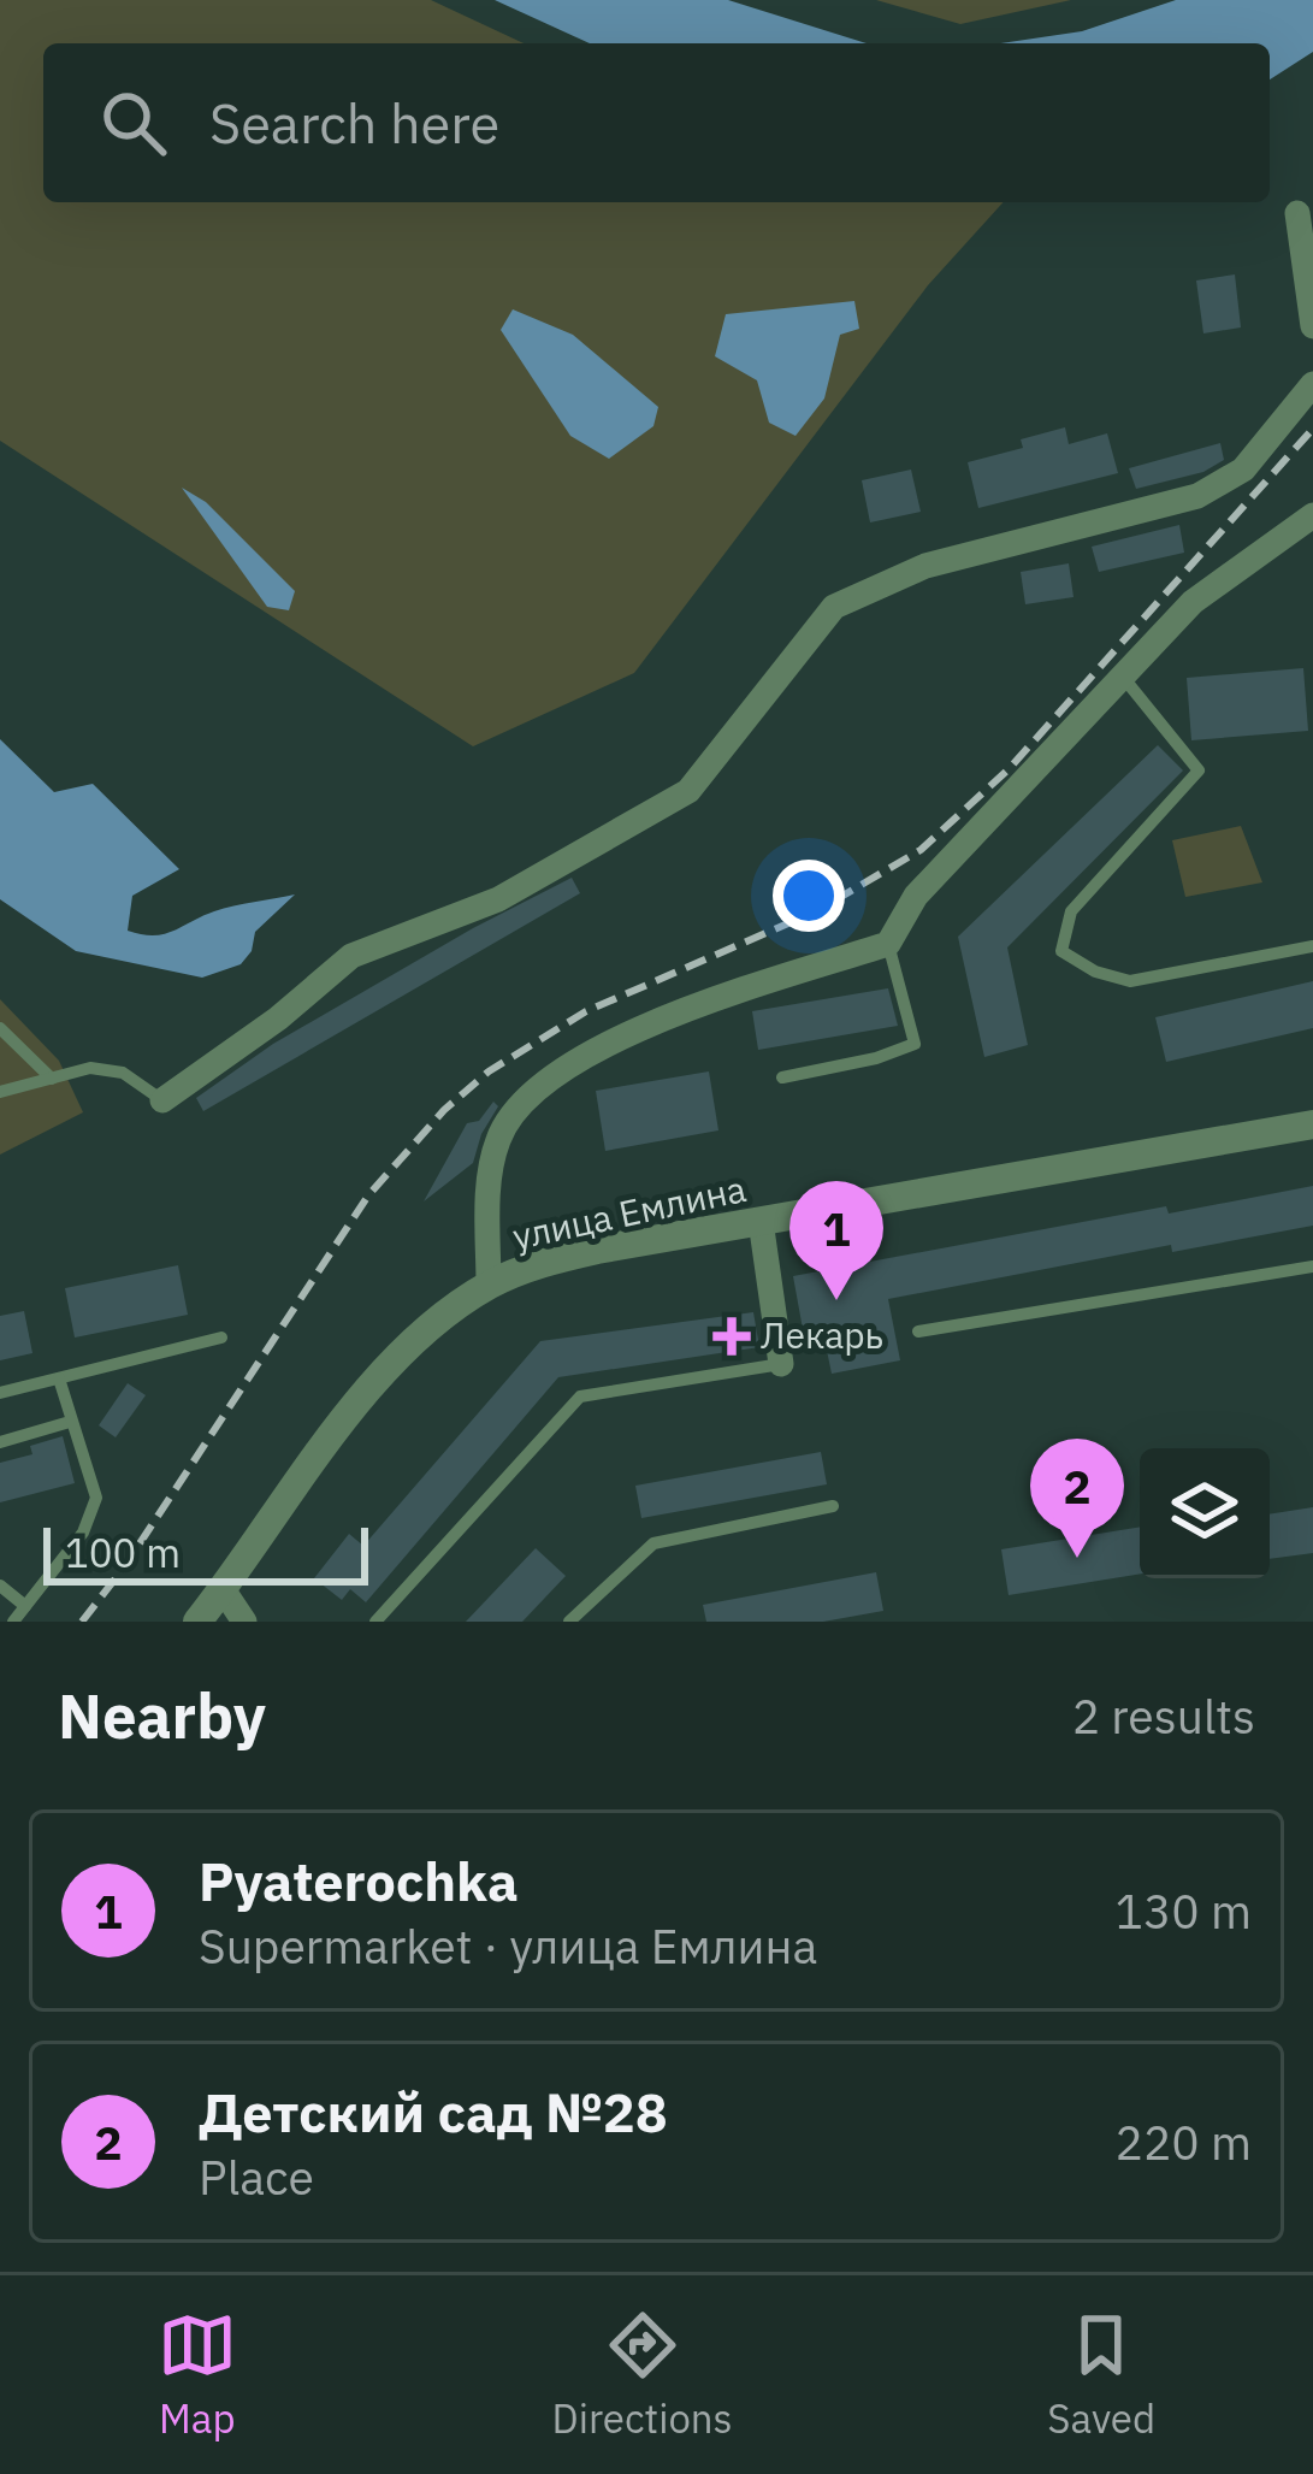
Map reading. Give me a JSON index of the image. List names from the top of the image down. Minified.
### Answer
{"streets":{"street":["улица Емлина"]},"places":{"health":["Лекарь"]},"scale_bar":"100 m","page":{"search":"Search here","pins":["1","2"],"scale":"100 m","heading":["Nearby","2 results"],"list":[{"mark":"1","name":"Pyaterochka","note":"Supermarket · улица Емлина","value":"130 m"},{"mark":"2","name":"Детский сад №28","note":"Place","value":"220 m"}],"nav":["Map","Directions","Saved"]}}
